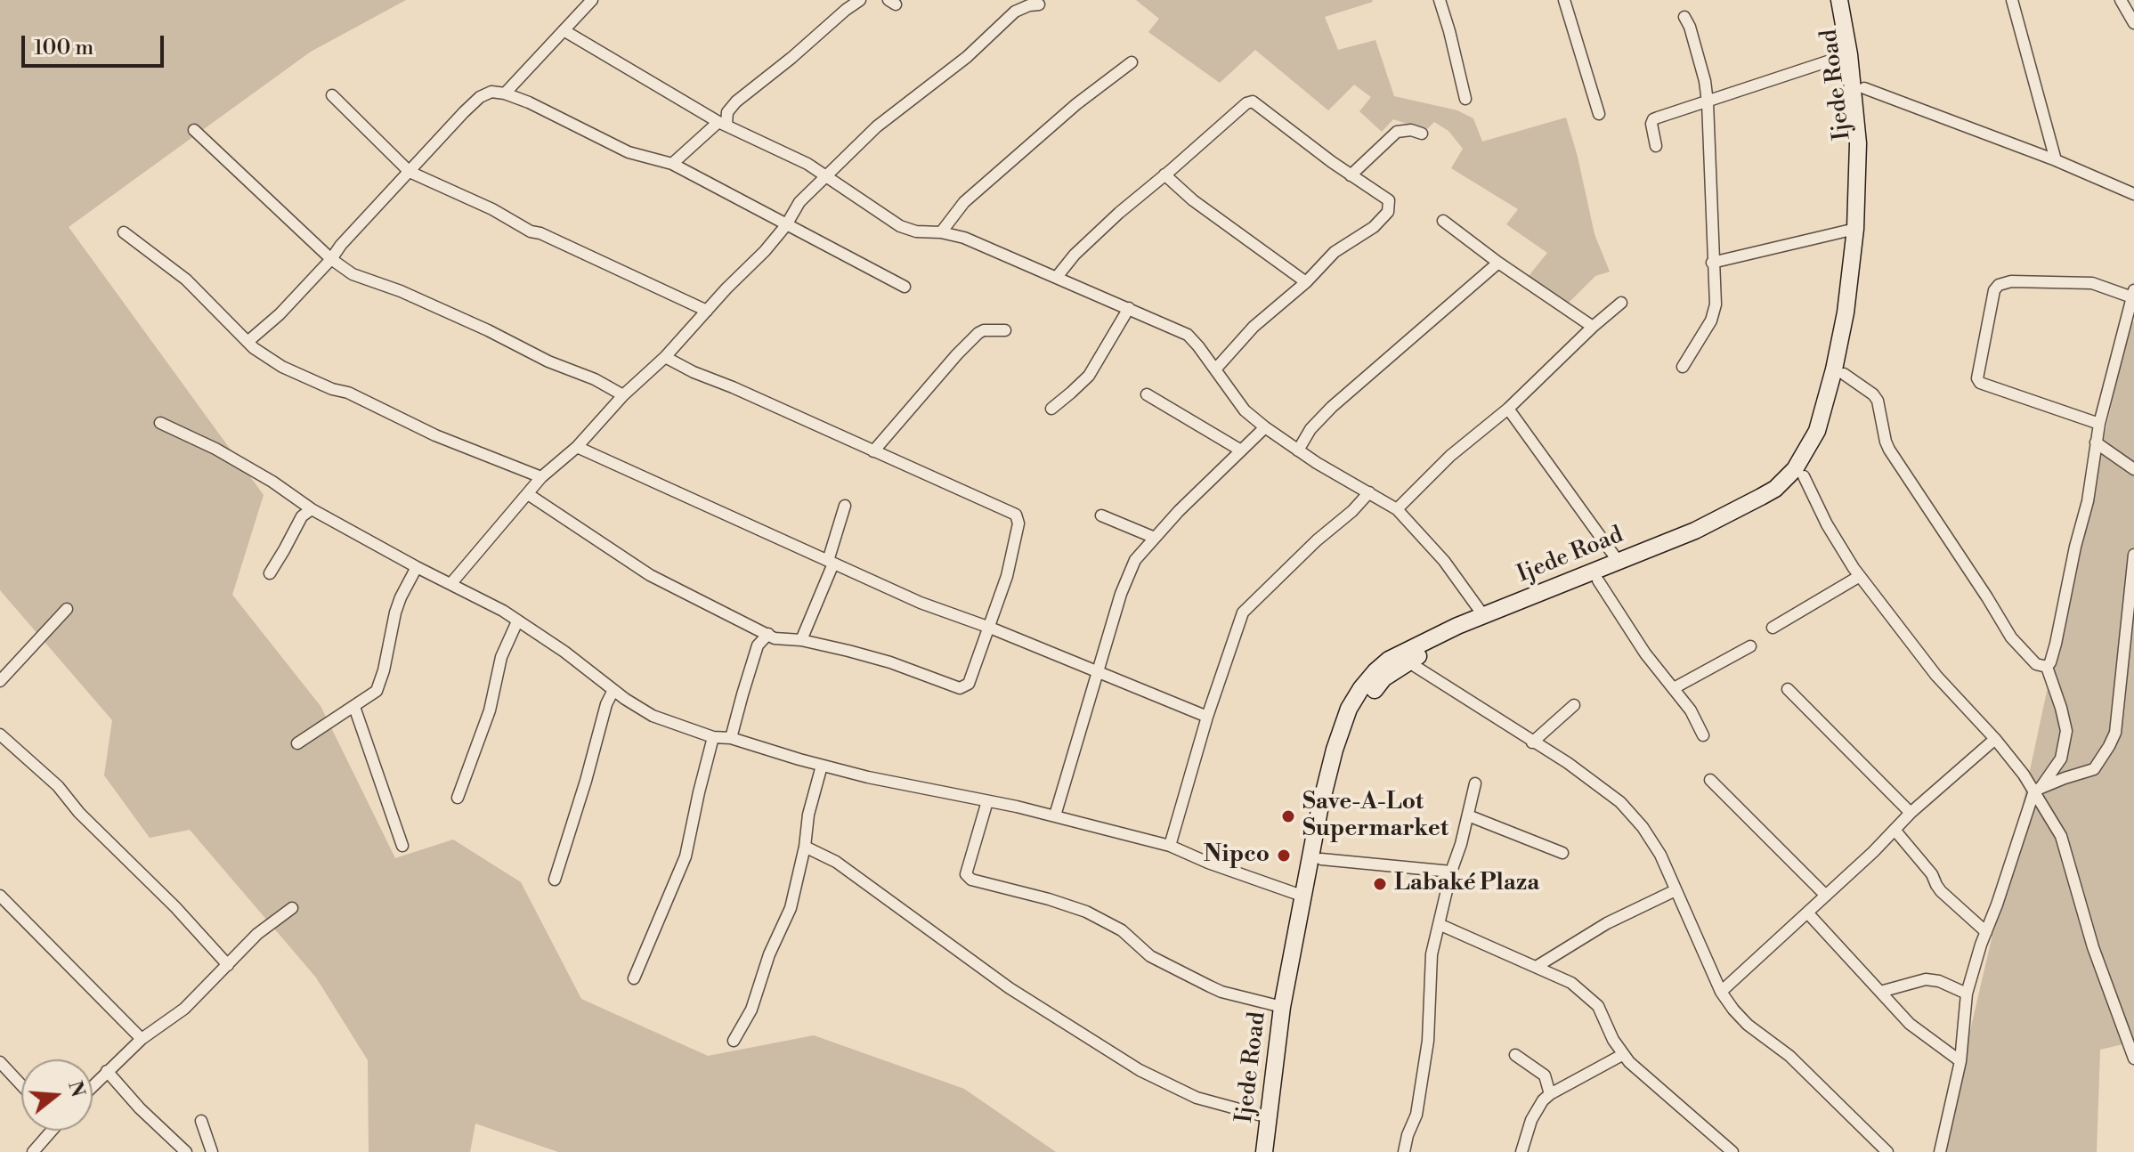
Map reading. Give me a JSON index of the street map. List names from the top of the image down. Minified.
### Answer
{"streets":{"main road":["Ijede Road"]},"places":["Save-A-Lot Supermarket","Nipco","Labaké Plaza"],"scale_bar":"100 m","north":"right"}
